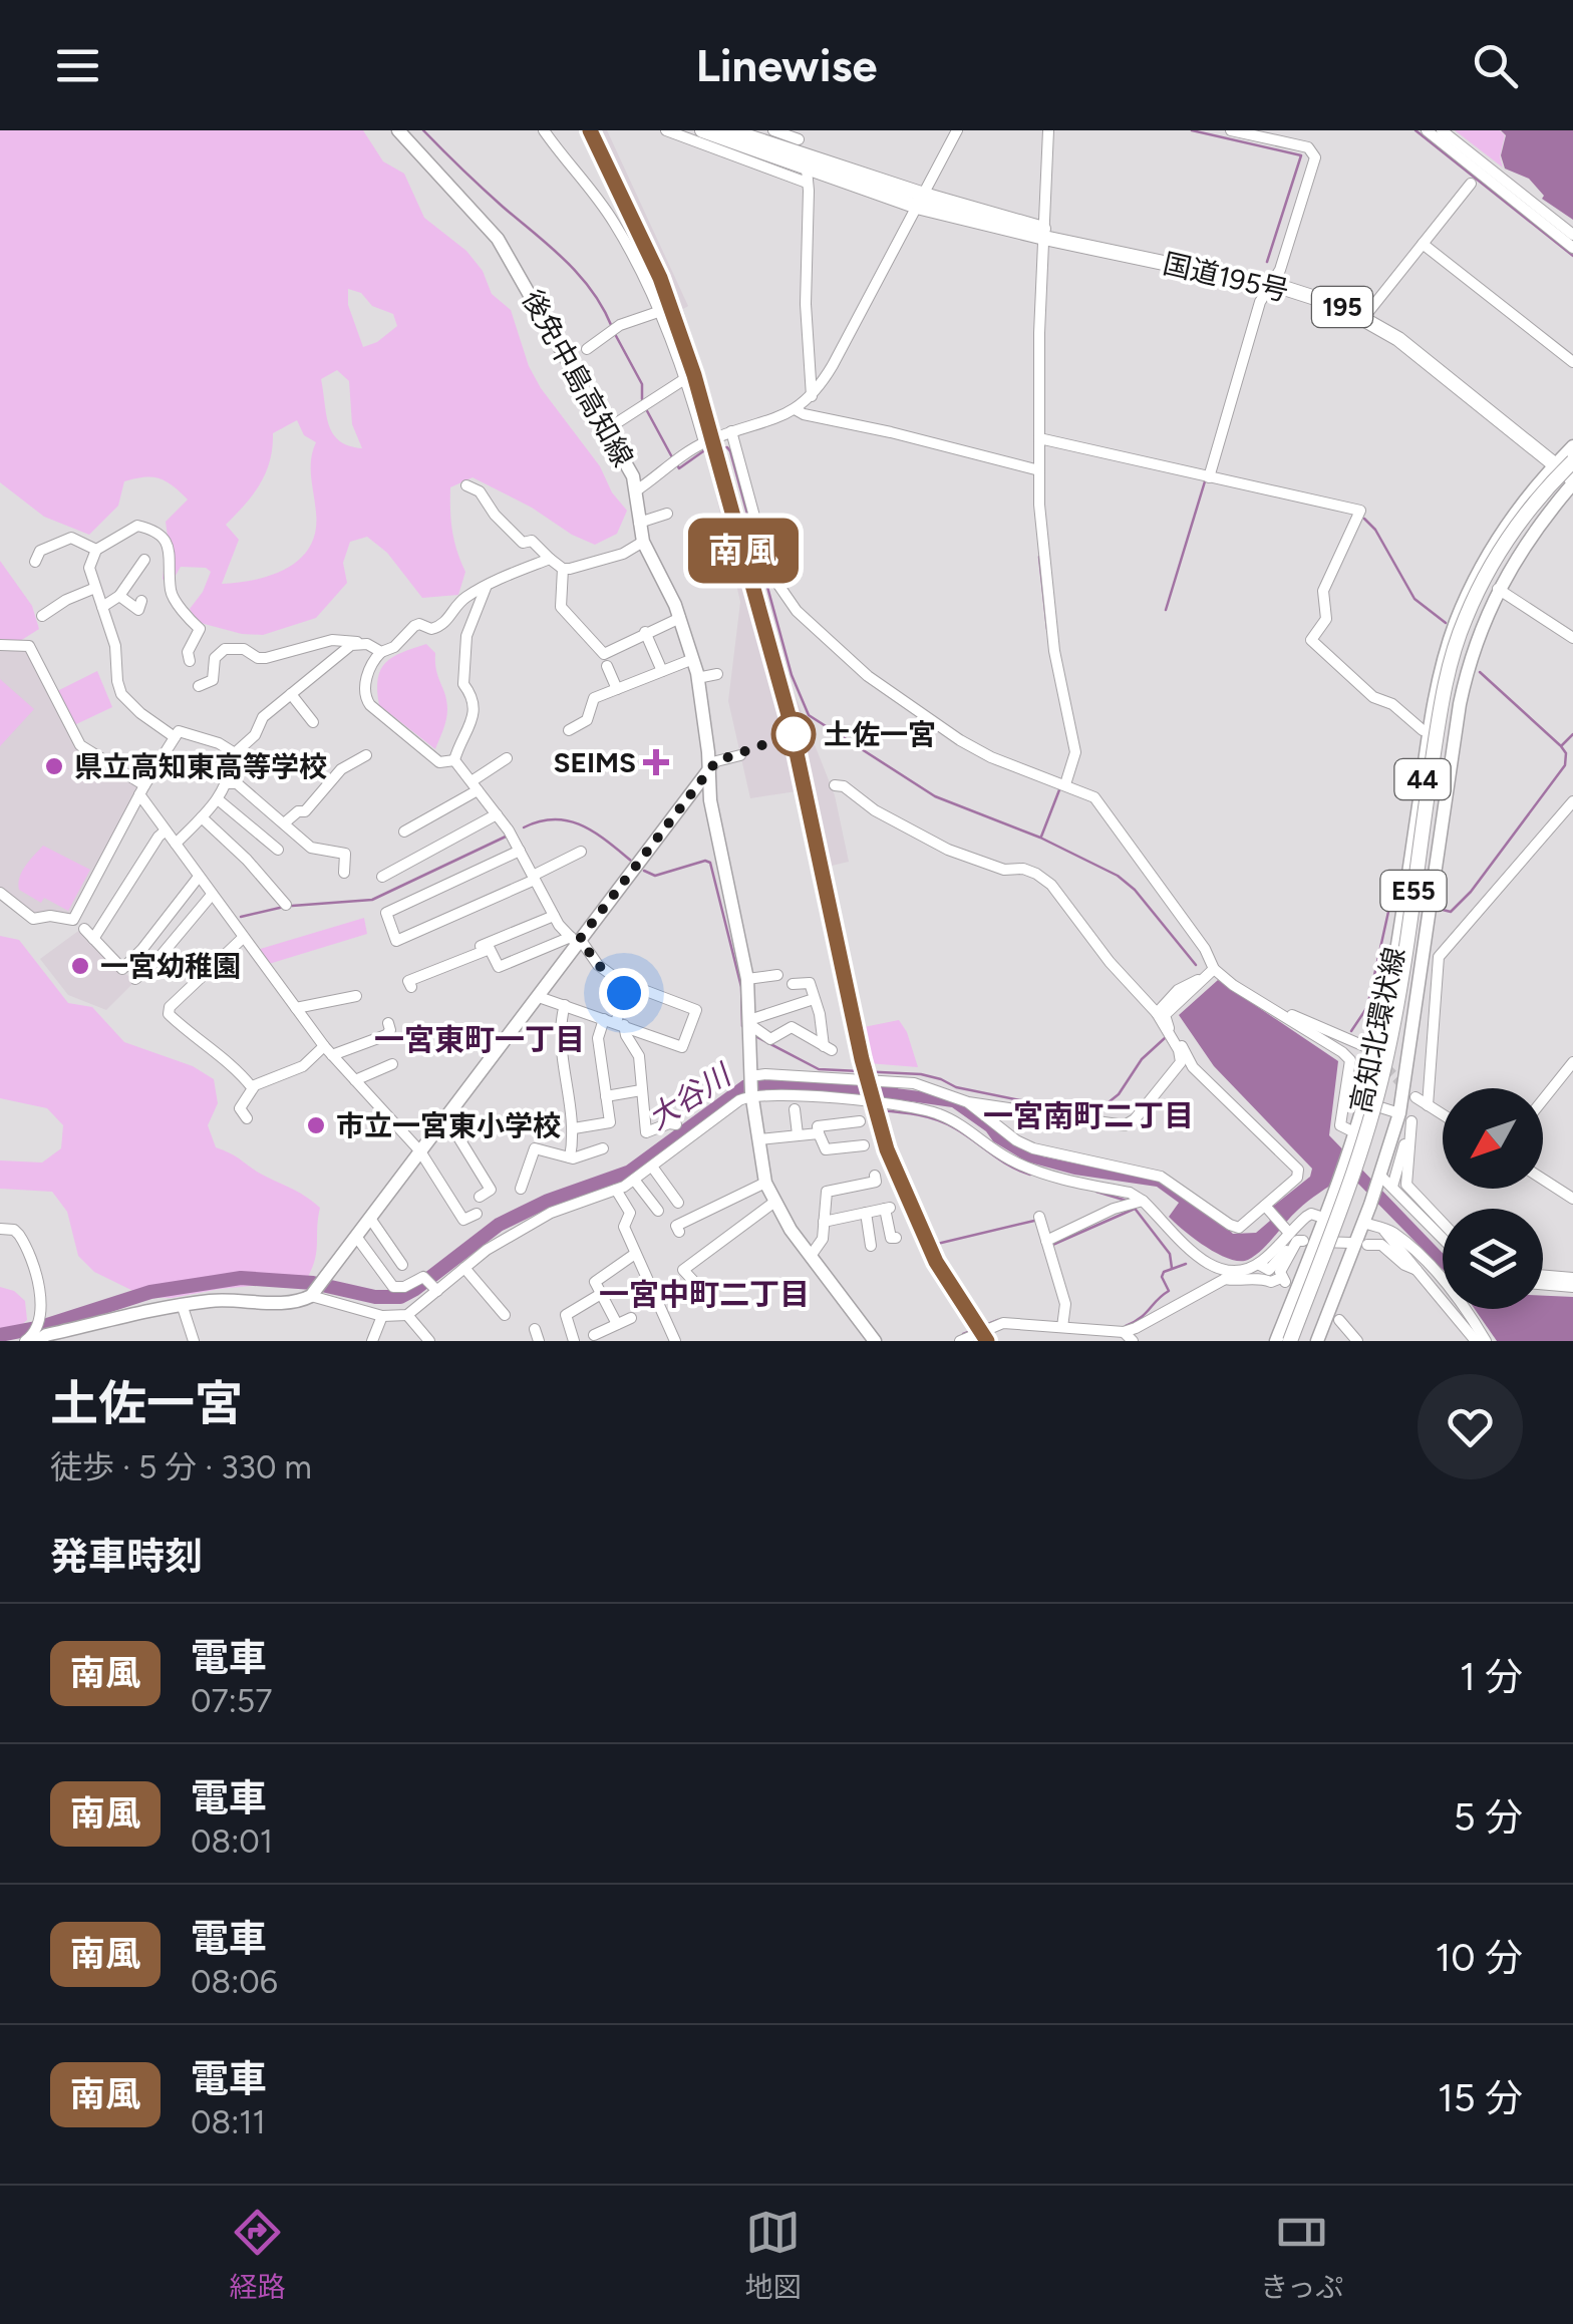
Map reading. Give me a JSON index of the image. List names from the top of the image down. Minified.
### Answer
{"streets":{"highway":["国道195号","195","E55"],"main road":["後免中島高知線","44","高知北環状線"]},"crossings":[["国道195号","高知北環状線"]],"districts":["一宮東町一丁目","一宮南町二丁目","一宮中町二丁目"],"water":["大谷川"],"places":{"other":["土佐一宮","県立高知東高等学校","一宮幼稚園","市立一宮東小学校"],"health":["SEIMS"]},"north":"bottom left","page":{"header":"Linewise","on_map":"南風","heading":[["土佐一宮","徒歩 · 5 分 · 330 m"],"発車時刻"],"list":[{"mark":"南風","name":"電車","note":"07:57","value":"1 分"},{"mark":"南風","name":"電車","note":"08:01","value":"5 分"},{"mark":"南風","name":"電車","note":"08:06","value":"10 分"},{"mark":"南風","name":"電車","note":"08:11","value":"15 分"}],"tabs":["経路","地図","きっぷ"]}}
